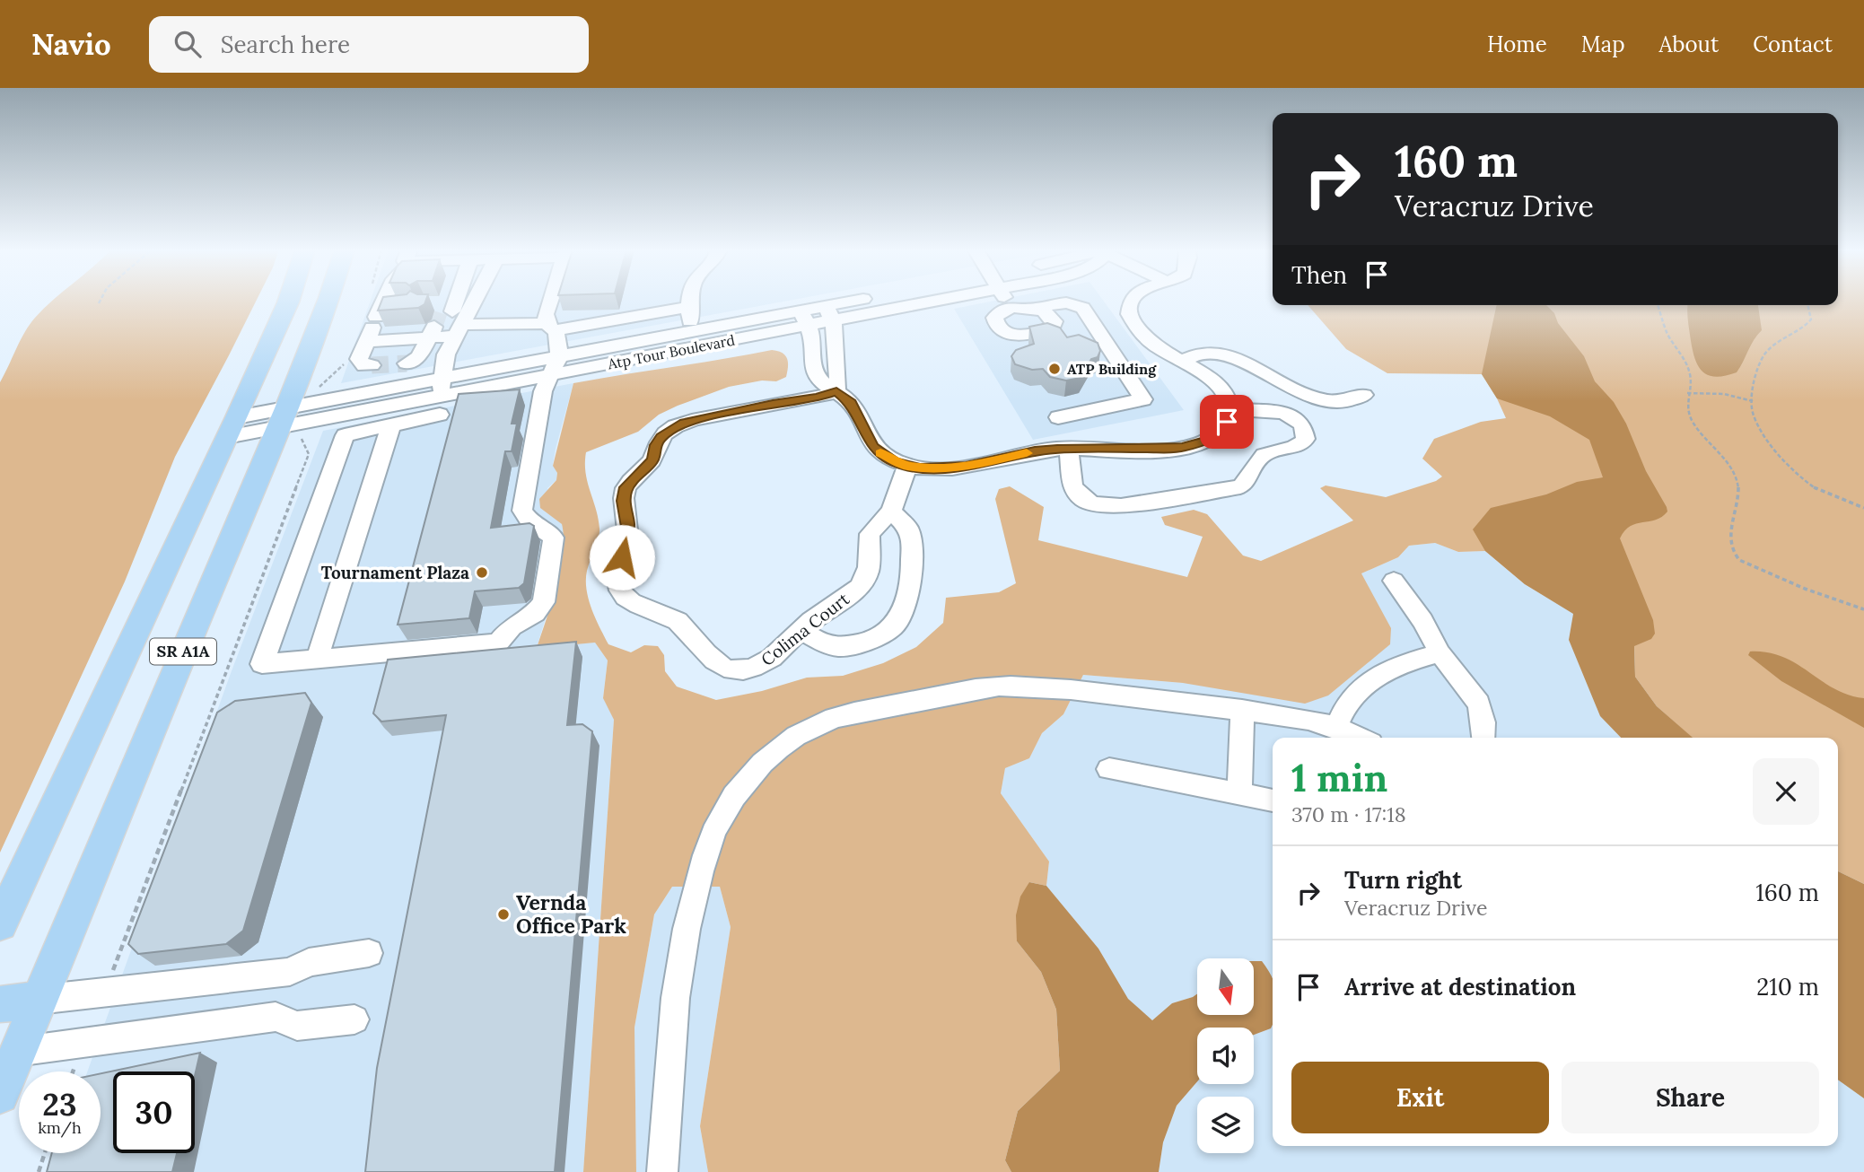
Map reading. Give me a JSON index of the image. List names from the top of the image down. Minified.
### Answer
{"streets":{"main road":["SR A1A"],"street":["Atp Tour Boulevard","Colima Court"]},"crossings":[["Atp Tour Boulevard","SR A1A"]],"places":["ATP Building","Tournament Plaza","Vernda Office Park"],"north":"bottom","page":{"header":"Navio","search":"Search here","nav":["Home","Map","About","Contact"],"turn":["160 m","Veracruz Drive"],"then":"Then","heading":["1 min","370 m · 17:18"],"list":[{"name":"Turn right","note":"Veracruz Drive","value":"160 m"},{"name":"Arrive at destination","value":"210 m"}],"buttons":["Exit","Share"],"speed":"23 km/h","limit":"30"}}
